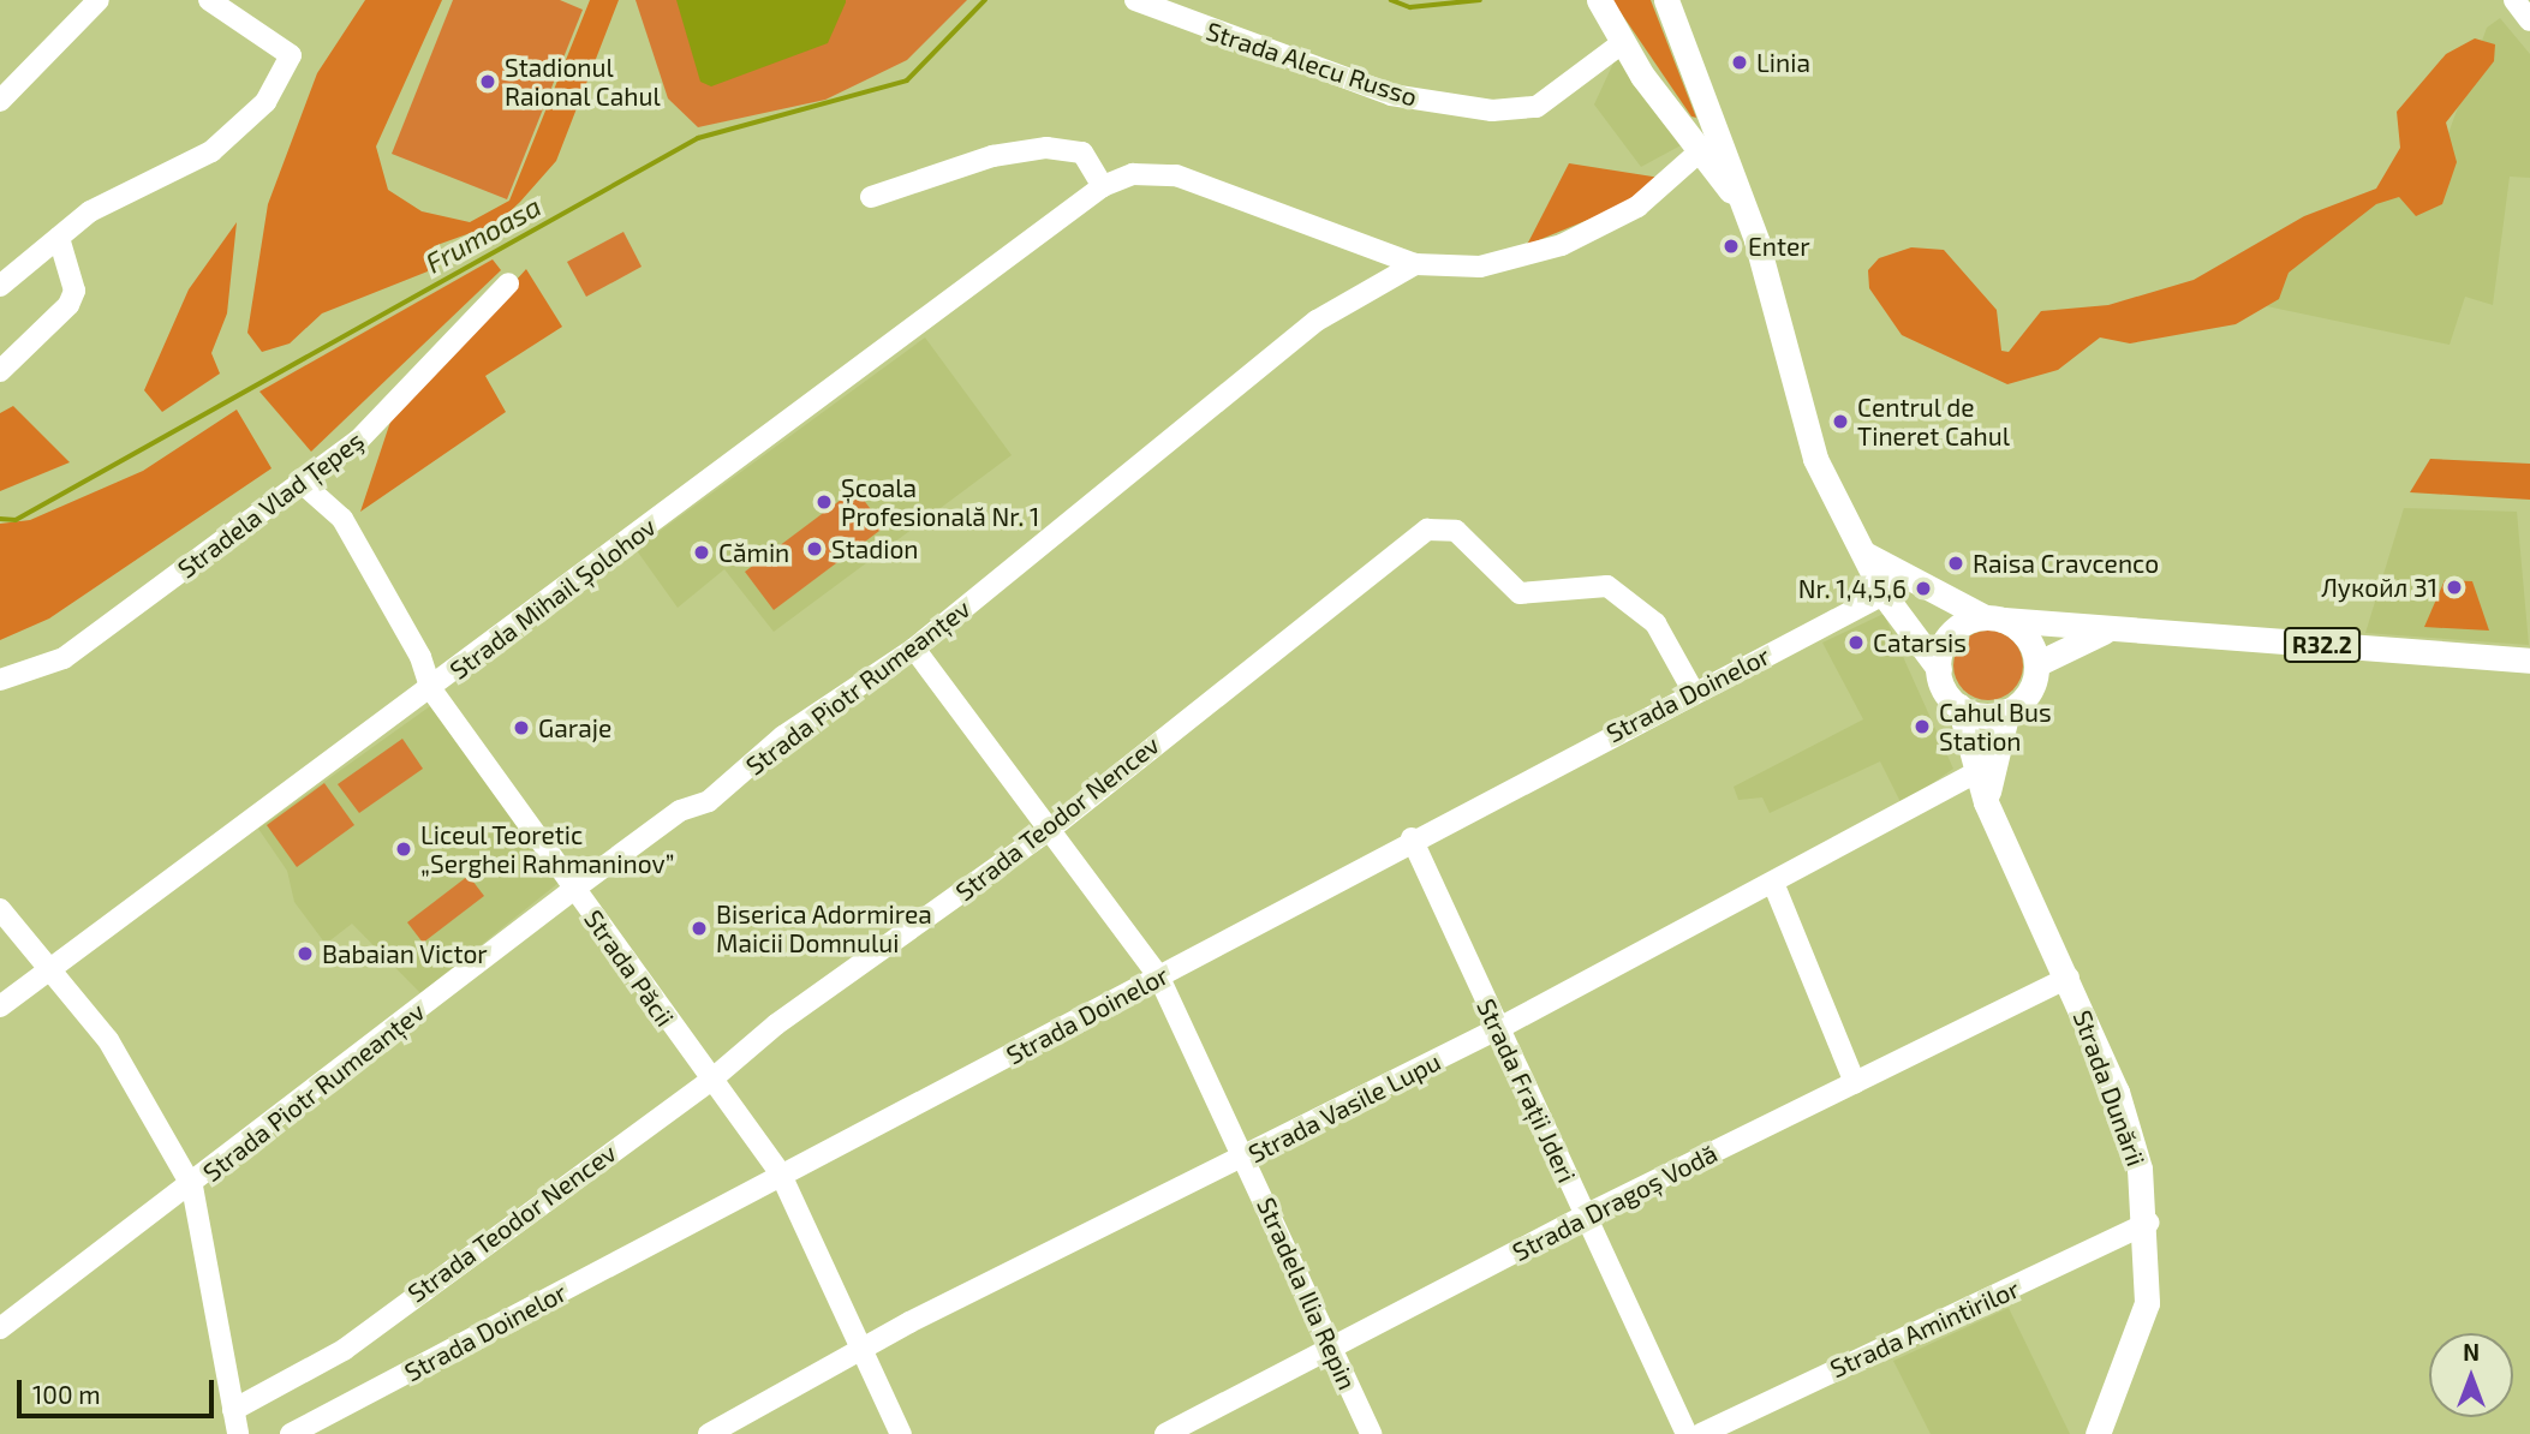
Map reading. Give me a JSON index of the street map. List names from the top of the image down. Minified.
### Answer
{"streets":{"main road":["R32.2","Strada Dunării"],"street":["Strada Alecu Russo","Stradela Vlad Țepeş","Strada Mihail Șolohov","Strada Piotr Rumeanțev","Strada Doinelor","Strada Teodor Nencev","Strada Păcii","Strada Frații Jderi","Strada Vasile Lupu","Strada Dragoș Vodă","Stradela Ilia Repin","Strada Amintirilor"]},"crossings":[["Stradela Vlad Țepeş","Strada Păcii"],["Strada Mihail Șolohov","Strada Piotr Rumeanțev"],["Strada Mihail Șolohov","Strada Păcii"],["R32.2","Strada Dunării"],["Strada Piotr Rumeanțev","Strada Păcii"],["Strada Piotr Rumeanțev","Stradela Ilia Repin"],["Strada Doinelor","Strada Teodor Nencev"],["Strada Doinelor","Strada Păcii"],["Strada Doinelor","Strada Frații Jderi"],["Strada Doinelor","Stradela Ilia Repin"],["Strada Teodor Nencev","Strada Păcii"],["Strada Teodor Nencev","Stradela Ilia Repin"],["Strada Păcii","Strada Vasile Lupu"],["Strada Dunării","Strada Vasile Lupu"],["Strada Dunării","Strada Dragoș Vodă"],["Strada Dunării","Strada Amintirilor"],["Strada Frații Jderi","Strada Vasile Lupu"],["Strada Frații Jderi","Strada Dragoș Vodă"],["Strada Vasile Lupu","Stradela Ilia Repin"],["Strada Dragoș Vodă","Stradela Ilia Repin"]],"water":["Frumoasa"],"places":["Linia","Stadionul Raional Cahul","Enter","Centrul de Tineret Cahul","Școala Profesională Nr. 1","Stadion","Cămin","Raisa Cravcenco","Лукойл 31","Nr. 1,4,5,6","Catarsis","Cahul Bus Station","Garaje","Liceul Teoretic „Serghei Rahmaninov”","Biserica Adormirea Maicii Domnului","Babaian Victor"],"scale_bar":"100 m","north":"top"}
